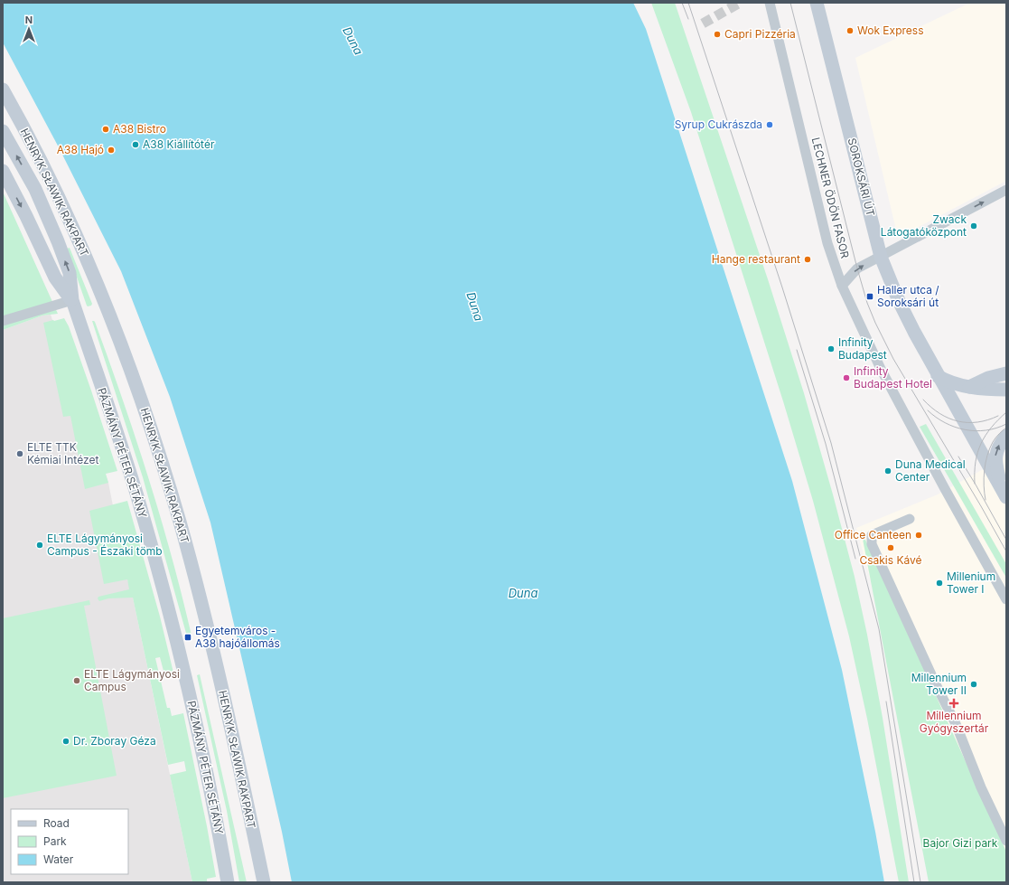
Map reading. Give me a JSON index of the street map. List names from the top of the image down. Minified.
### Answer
{"streets":{"main road":["SOROKSÁRI ÚT","HENRYK SŁAWIK RAKPART","PÁZMÁNY PÉTER SÉTÁNY"],"street":["LECHNER ÖDÖN FASOR"]},"water":["Duna"],"parks":["Bajor Gizi park"],"places":{"other":["Wok Express","Capri Pizzéria","Syrup Cukrászda","A38 Bistro","A38 Kiállítótér","A38 Hajó","Zwack Látogatóközpont","Hange restaurant","Infinity Budapest","Infinity Budapest Hotel","ELTE TTK Kémiai Intézet","Duna Medical Center","Office Canteen","ELTE Lágymányosi Campus - Északi tömb","Csakis Kávé","Millenium Tower I","ELTE Lágymányosi Campus","Millennium Tower II","Dr. Zboray Géza"],"transit":["Haller utca / Soroksári út","Egyetemváros - A38 hajóállomás"],"health":["Millennium Gyógyszertár"]},"legend":["Road","Park","Water"],"north":"top"}
